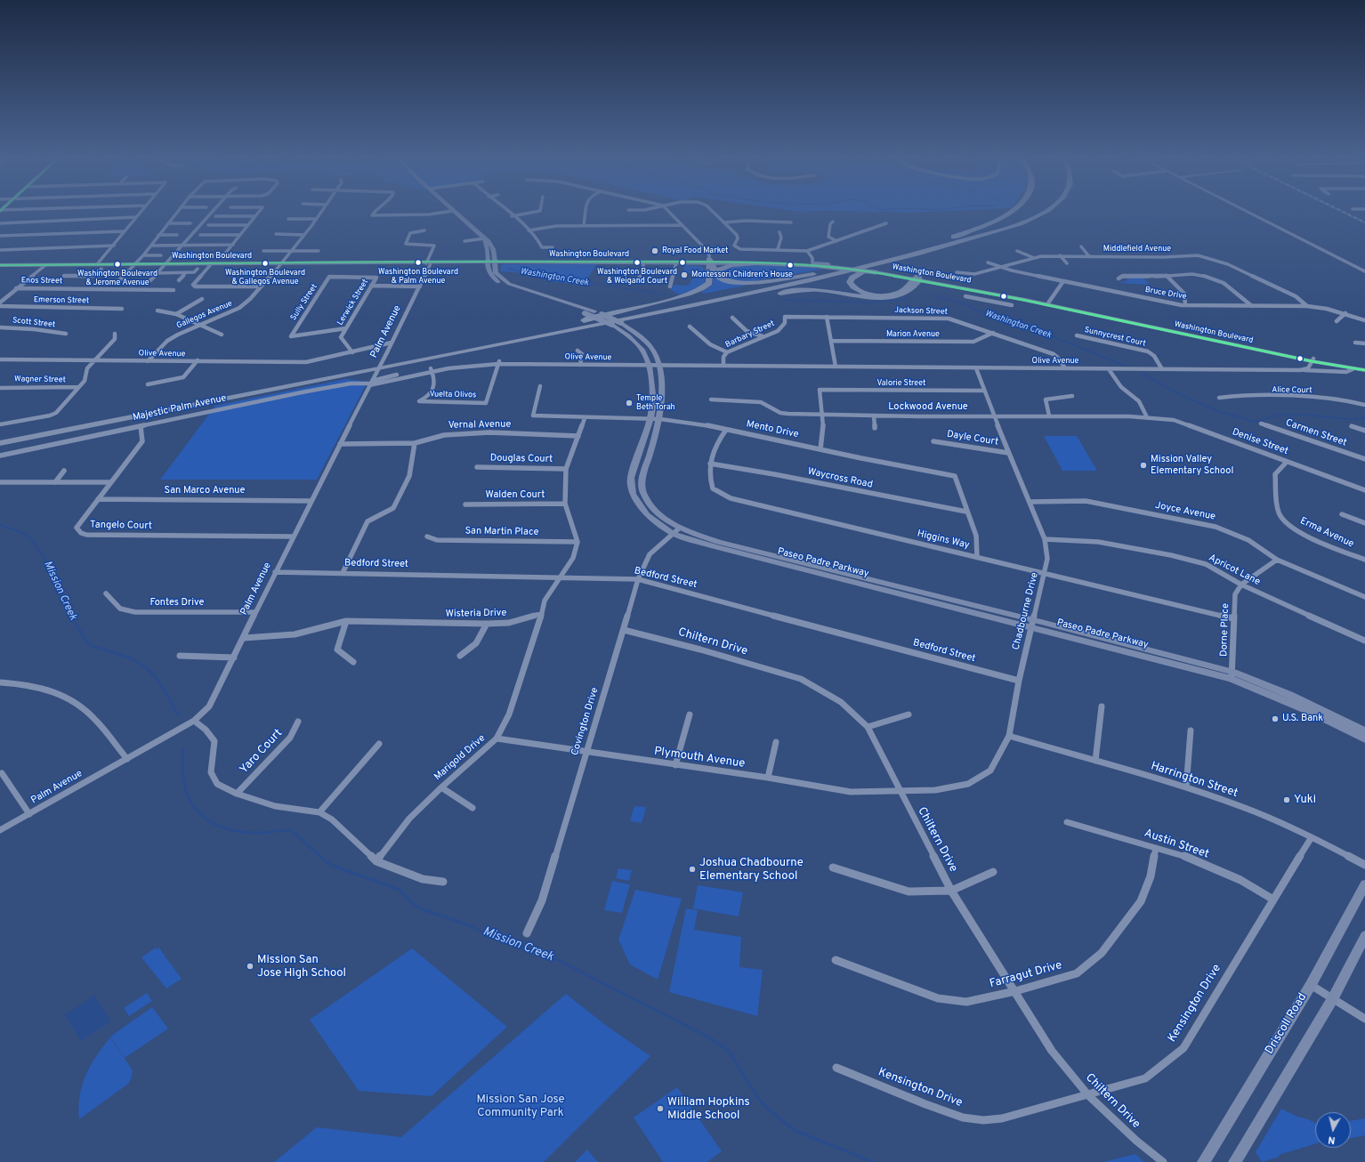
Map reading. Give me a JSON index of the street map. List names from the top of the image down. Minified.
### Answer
{"streets":{"main road":["Washington Boulevard","Paseo Padre Parkway","Driscoll Road"],"street":["Middlefield Avenue","Enos Street","Bruce Drive","Emerson Street","Sully Street","Lerwick Street","Jackson Street","Gallegos Avenue","Scott Street","Palm Avenue","Barbary Street","Marion Avenue","Sunnycrest Court","Olive Avenue","Wagner Street","Valorie Street","Alice Court","Vuelta Olivos","Lockwood Avenue","Majestic Palm Avenue","Vernal Avenue","Mento Drive","Carmen Street","Dayle Court","Denise Street","Douglas Court","Waycross Road","San Marco Avenue","Walden Court","Joyce Avenue","Tangelo Court","San Martin Place","Erma Avenue","Higgins Way","Bedford Street","Apricot Lane","Fontes Drive","Chadbourne Drive","Wisteria Drive","Dorne Place","Chiltern Drive","Covington Drive","Yaro Court","Marigold Drive","Plymouth Avenue","Harrington Street","Austin Street","Farragut Drive","Kensington Drive"]},"crossings":[["Middlefield Avenue","Bruce Drive"],["Washington Boulevard","Gallegos Avenue"],["Washington Boulevard","Palm Avenue"],["Washington Boulevard","Olive Avenue"],["Washington Boulevard","Paseo Padre Parkway"],["Sully Street","Lerwick Street"],["Lerwick Street","Olive Avenue"],["Jackson Street","Barbary Street"],["Jackson Street","Marion Avenue"],["Jackson Street","Olive Avenue"],["Gallegos Avenue","Olive Avenue"],["Palm Avenue","Olive Avenue"],["Palm Avenue","Majestic Palm Avenue"],["Palm Avenue","Vernal Avenue"],["Palm Avenue","San Marco Avenue"],["Palm Avenue","Tangelo Court"],["Palm Avenue","Bedford Street"],["Palm Avenue","Fontes Drive"],["Palm Avenue","Wisteria Drive"],["Barbary Street","Olive Avenue"],["Sunnycrest Court","Olive Avenue"],["Olive Avenue","Vuelta Olivos"],["Olive Avenue","Majestic Palm Avenue"],["Olive Avenue","Paseo Padre Parkway"],["Olive Avenue","Chadbourne Drive"],["Valorie Street","Lockwood Avenue"],["Valorie Street","Chadbourne Drive"],["Lockwood Avenue","Denise Street"],["Lockwood Avenue","Chadbourne Drive"],["Majestic Palm Avenue","Tangelo Court"],["Mento Drive","Waycross Road"],["Mento Drive","Higgins Way"],["Mento Drive","Paseo Padre Parkway"],["Dayle Court","Chadbourne Drive"],["Denise Street","Erma Avenue"],["Waycross Road","Higgins Way"],["San Marco Avenue","Tangelo Court"],["Joyce Avenue","Chadbourne Drive"],["Higgins Way","Chadbourne Drive"],["Higgins Way","Dorne Place"],["Paseo Padre Parkway","Chadbourne Drive"],["Paseo Padre Parkway","Dorne Place"],["Paseo Padre Parkway","Covington Drive"],["Bedford Street","Chadbourne Drive"],["Bedford Street","Covington Drive"],["Apricot Lane","Chadbourne Drive"],["Apricot Lane","Dorne Place"],["Chadbourne Drive","Chiltern Drive"],["Chadbourne Drive","Plymouth Avenue"],["Chadbourne Drive","Harrington Street"],["Wisteria Drive","Marigold Drive"],["Chiltern Drive","Covington Drive"],["Chiltern Drive","Plymouth Avenue"],["Chiltern Drive","Farragut Drive"],["Chiltern Drive","Kensington Drive"],["Covington Drive","Plymouth Avenue"],["Marigold Drive","Plymouth Avenue"],["Harrington Street","Kensington Drive"],["Austin Street","Farragut Drive"],["Austin Street","Kensington Drive"]],"water":["Washington Creek","Mission Creek"],"parks":["Mission San Jose Community Park"],"places":["Royal Food Market","Washington Boulevard & Palm Avenue","Washington Boulevard & Weigand Court","Washington Boulevard & Gallegos Avenue","Washington Boulevard & Jerome Avenue","Montessori Children's House","Temple Beth Torah","Mission Valley Elementary School","U.S. Bank","Yuki","Joshua Chadbourne Elementary School","Mission San Jose High School","William Hopkins Middle School"],"north":"bottom"}
